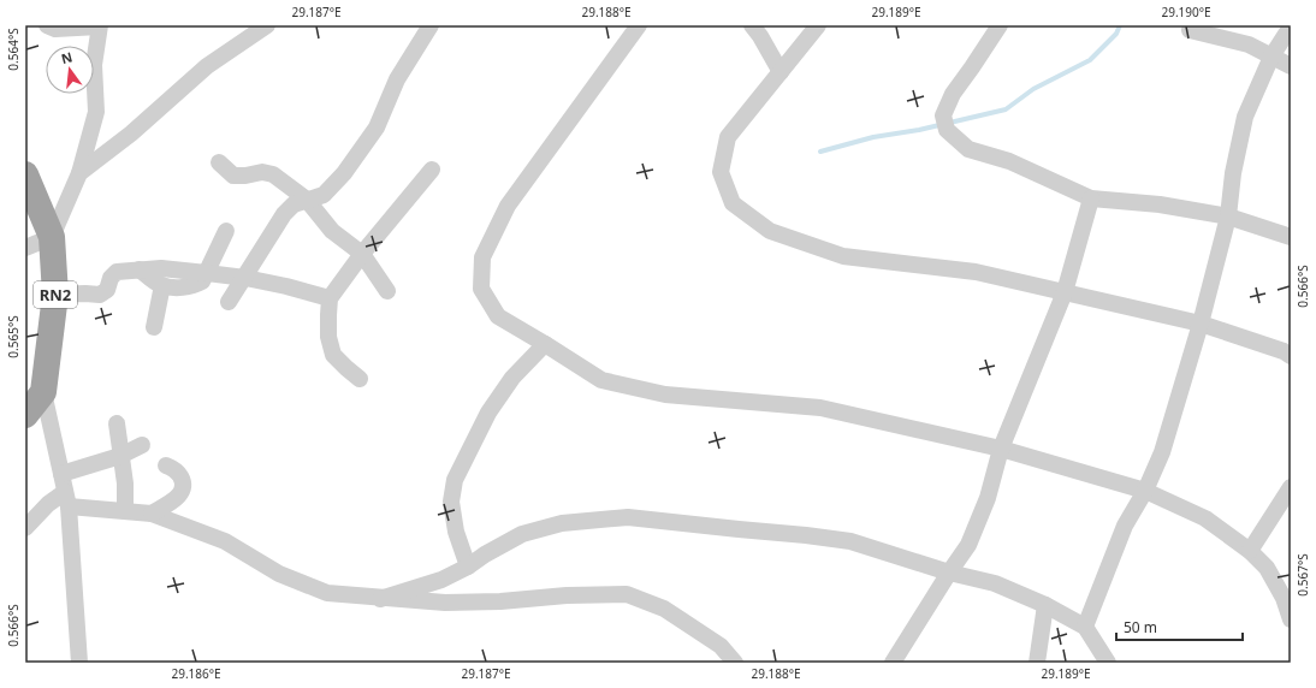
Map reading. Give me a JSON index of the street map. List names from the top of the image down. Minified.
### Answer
{"streets":{"highway":["RN2"]},"scale_bar":"50 m","north":"top","coordinates":["29.187°E","29.188°E","29.189°E","29.190°E","0.564°S","0.566°S","0.565°S","0.567°S","29.186°E"]}
